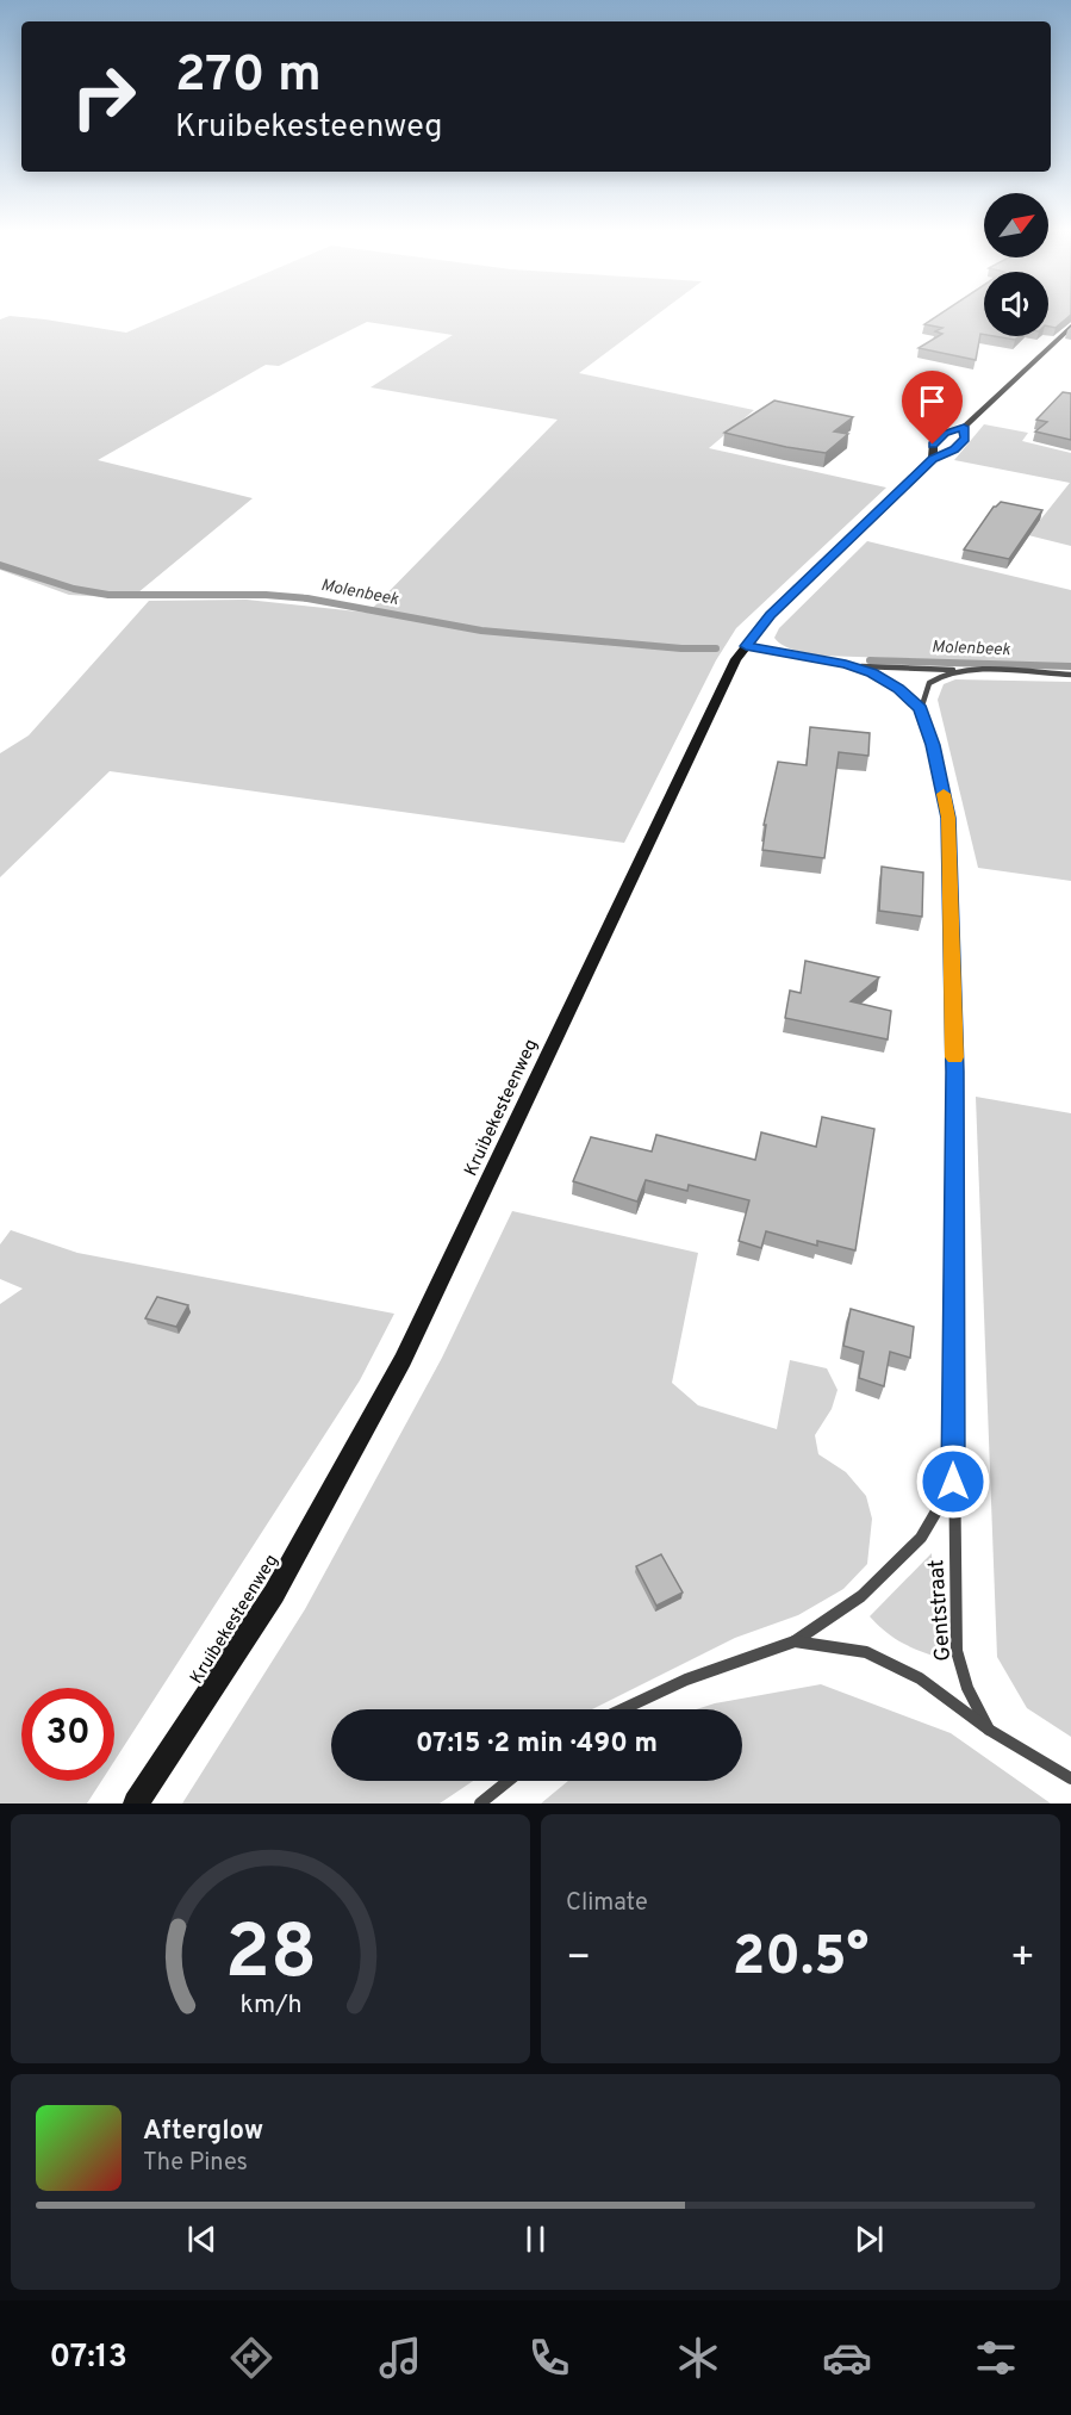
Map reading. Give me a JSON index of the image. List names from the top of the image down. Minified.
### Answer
{"streets":{"street":["Kruibekesteenweg","Gentstraat"]},"crossings":[["Kruibekesteenweg","Gentstraat"]],"water":["Molenbeek"],"north":"top right","page":{"turn":["270 m","Kruibekesteenweg"],"limit":"30","trip":"07:15 · 2 min · 490 m","tile":"Climate","heat":["−","20.5°","+"],"song":["Afterglow","The Pines"],"tabs":"07:13","gauge":["28","km/h"]}}
